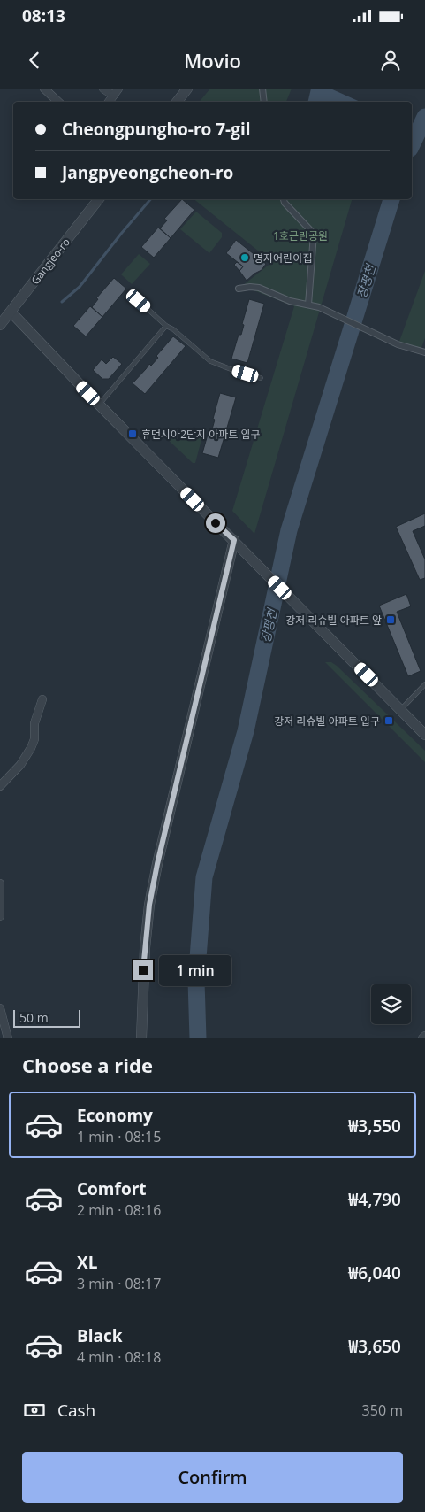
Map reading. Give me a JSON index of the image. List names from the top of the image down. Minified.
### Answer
{"streets":{"street":["Gangjeo-ro"]},"water":["장평천"],"parks":["1호근린공원"],"places":{"other":["명지어린이집"],"transit":["휴먼시아2단지 아파트 입구","강저 리슈빌 아파트 앞","강저 리슈빌 아파트 입구"]},"scale_bar":"50 m","page":{"status":"08:13","header":"Movio","banner":["Cheongpungho-ro 7-gil","Jangpyeongcheon-ro"],"bubble":"1 min","scale":"50 m","heading":"Choose a ride","list":[{"name":"Economy","note":"1 min · 08:15","value":"₩3,550"},{"name":"Comfort","note":"2 min · 08:16","value":"₩4,790"},{"name":"XL","note":"3 min · 08:17","value":"₩6,040"},{"name":"Black","note":"4 min · 08:18","value":"₩3,650"}],"pay":["Cash","350 m"],"buttons":"Confirm"}}
